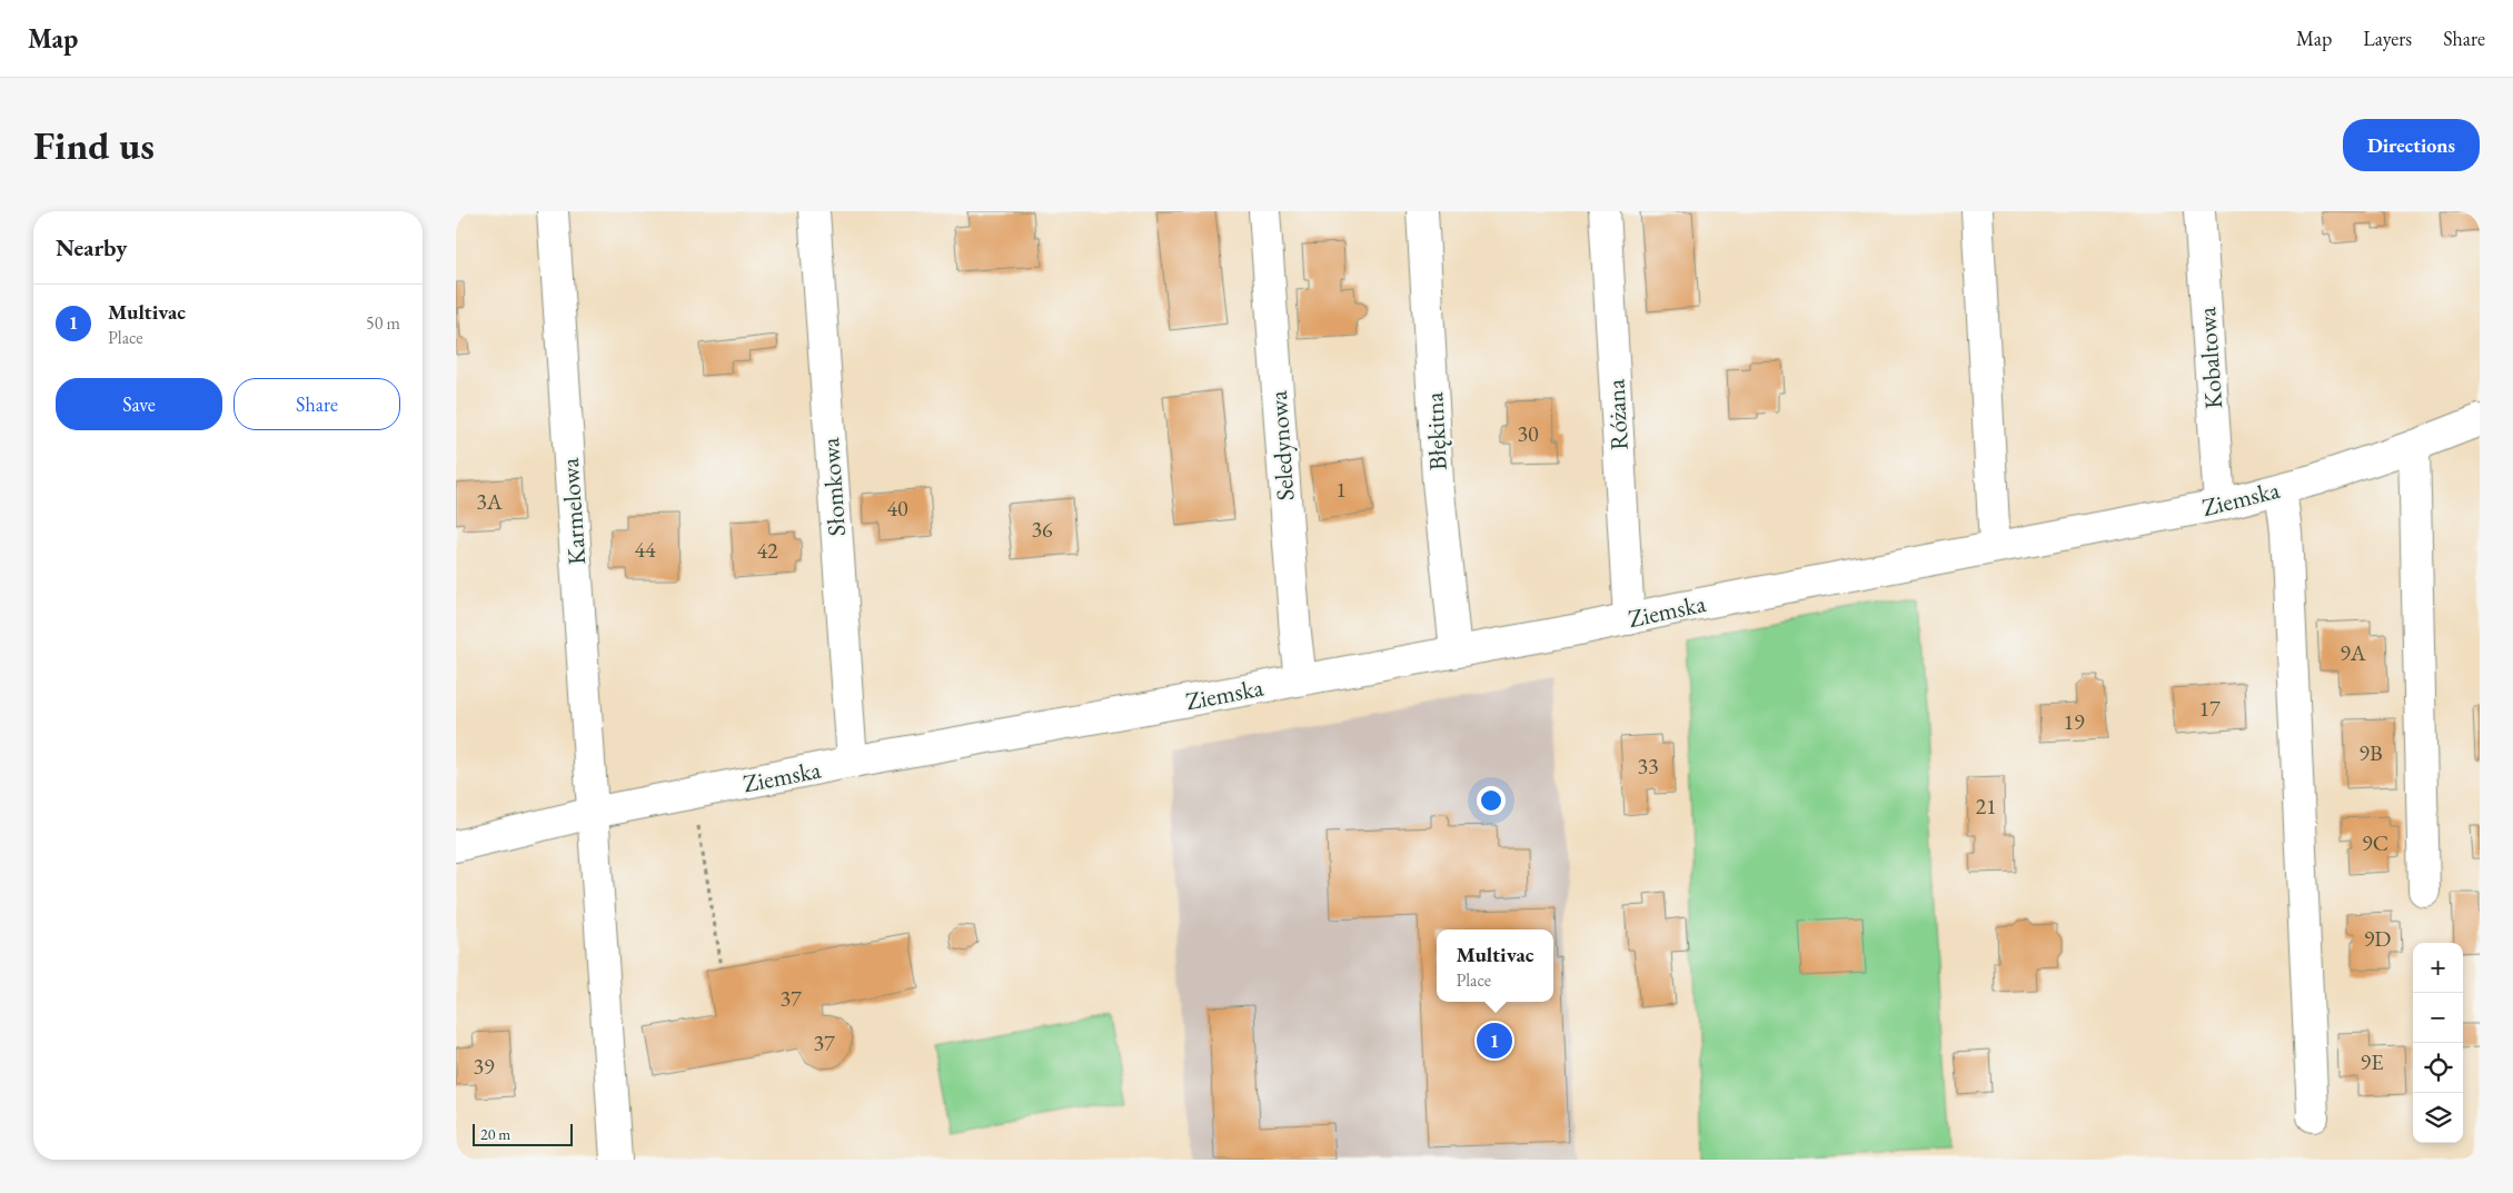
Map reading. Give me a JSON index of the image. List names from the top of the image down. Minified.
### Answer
{"streets":{"street":["Kobaltowa","Różana","Błękitna","Seledynowa","Słomkowa","Ziemska","Karmelowa"]},"crossings":[["Kobaltowa","Ziemska"],["Różana","Ziemska"],["Błękitna","Ziemska"],["Seledynowa","Ziemska"],["Słomkowa","Ziemska"],["Ziemska","Karmelowa"]],"house_numbers":["30","1","3A","40","36","44","42","9A","17","19","9B","33","21","9C","9D","37","37","9E","39"],"scale_bar":"20 m","page":{"header":"Map","nav":["Map","Layers","Share"],"buttons":["Directions",["Save","Share"]],"title":"Find us","heading":"Nearby","list":[{"mark":"1","name":"Multivac","note":"Place","value":"50 m"}],"popup":["Multivac","Place"],"map_buttons":["+","−"],"pins":"1","scale":"20 m"}}
